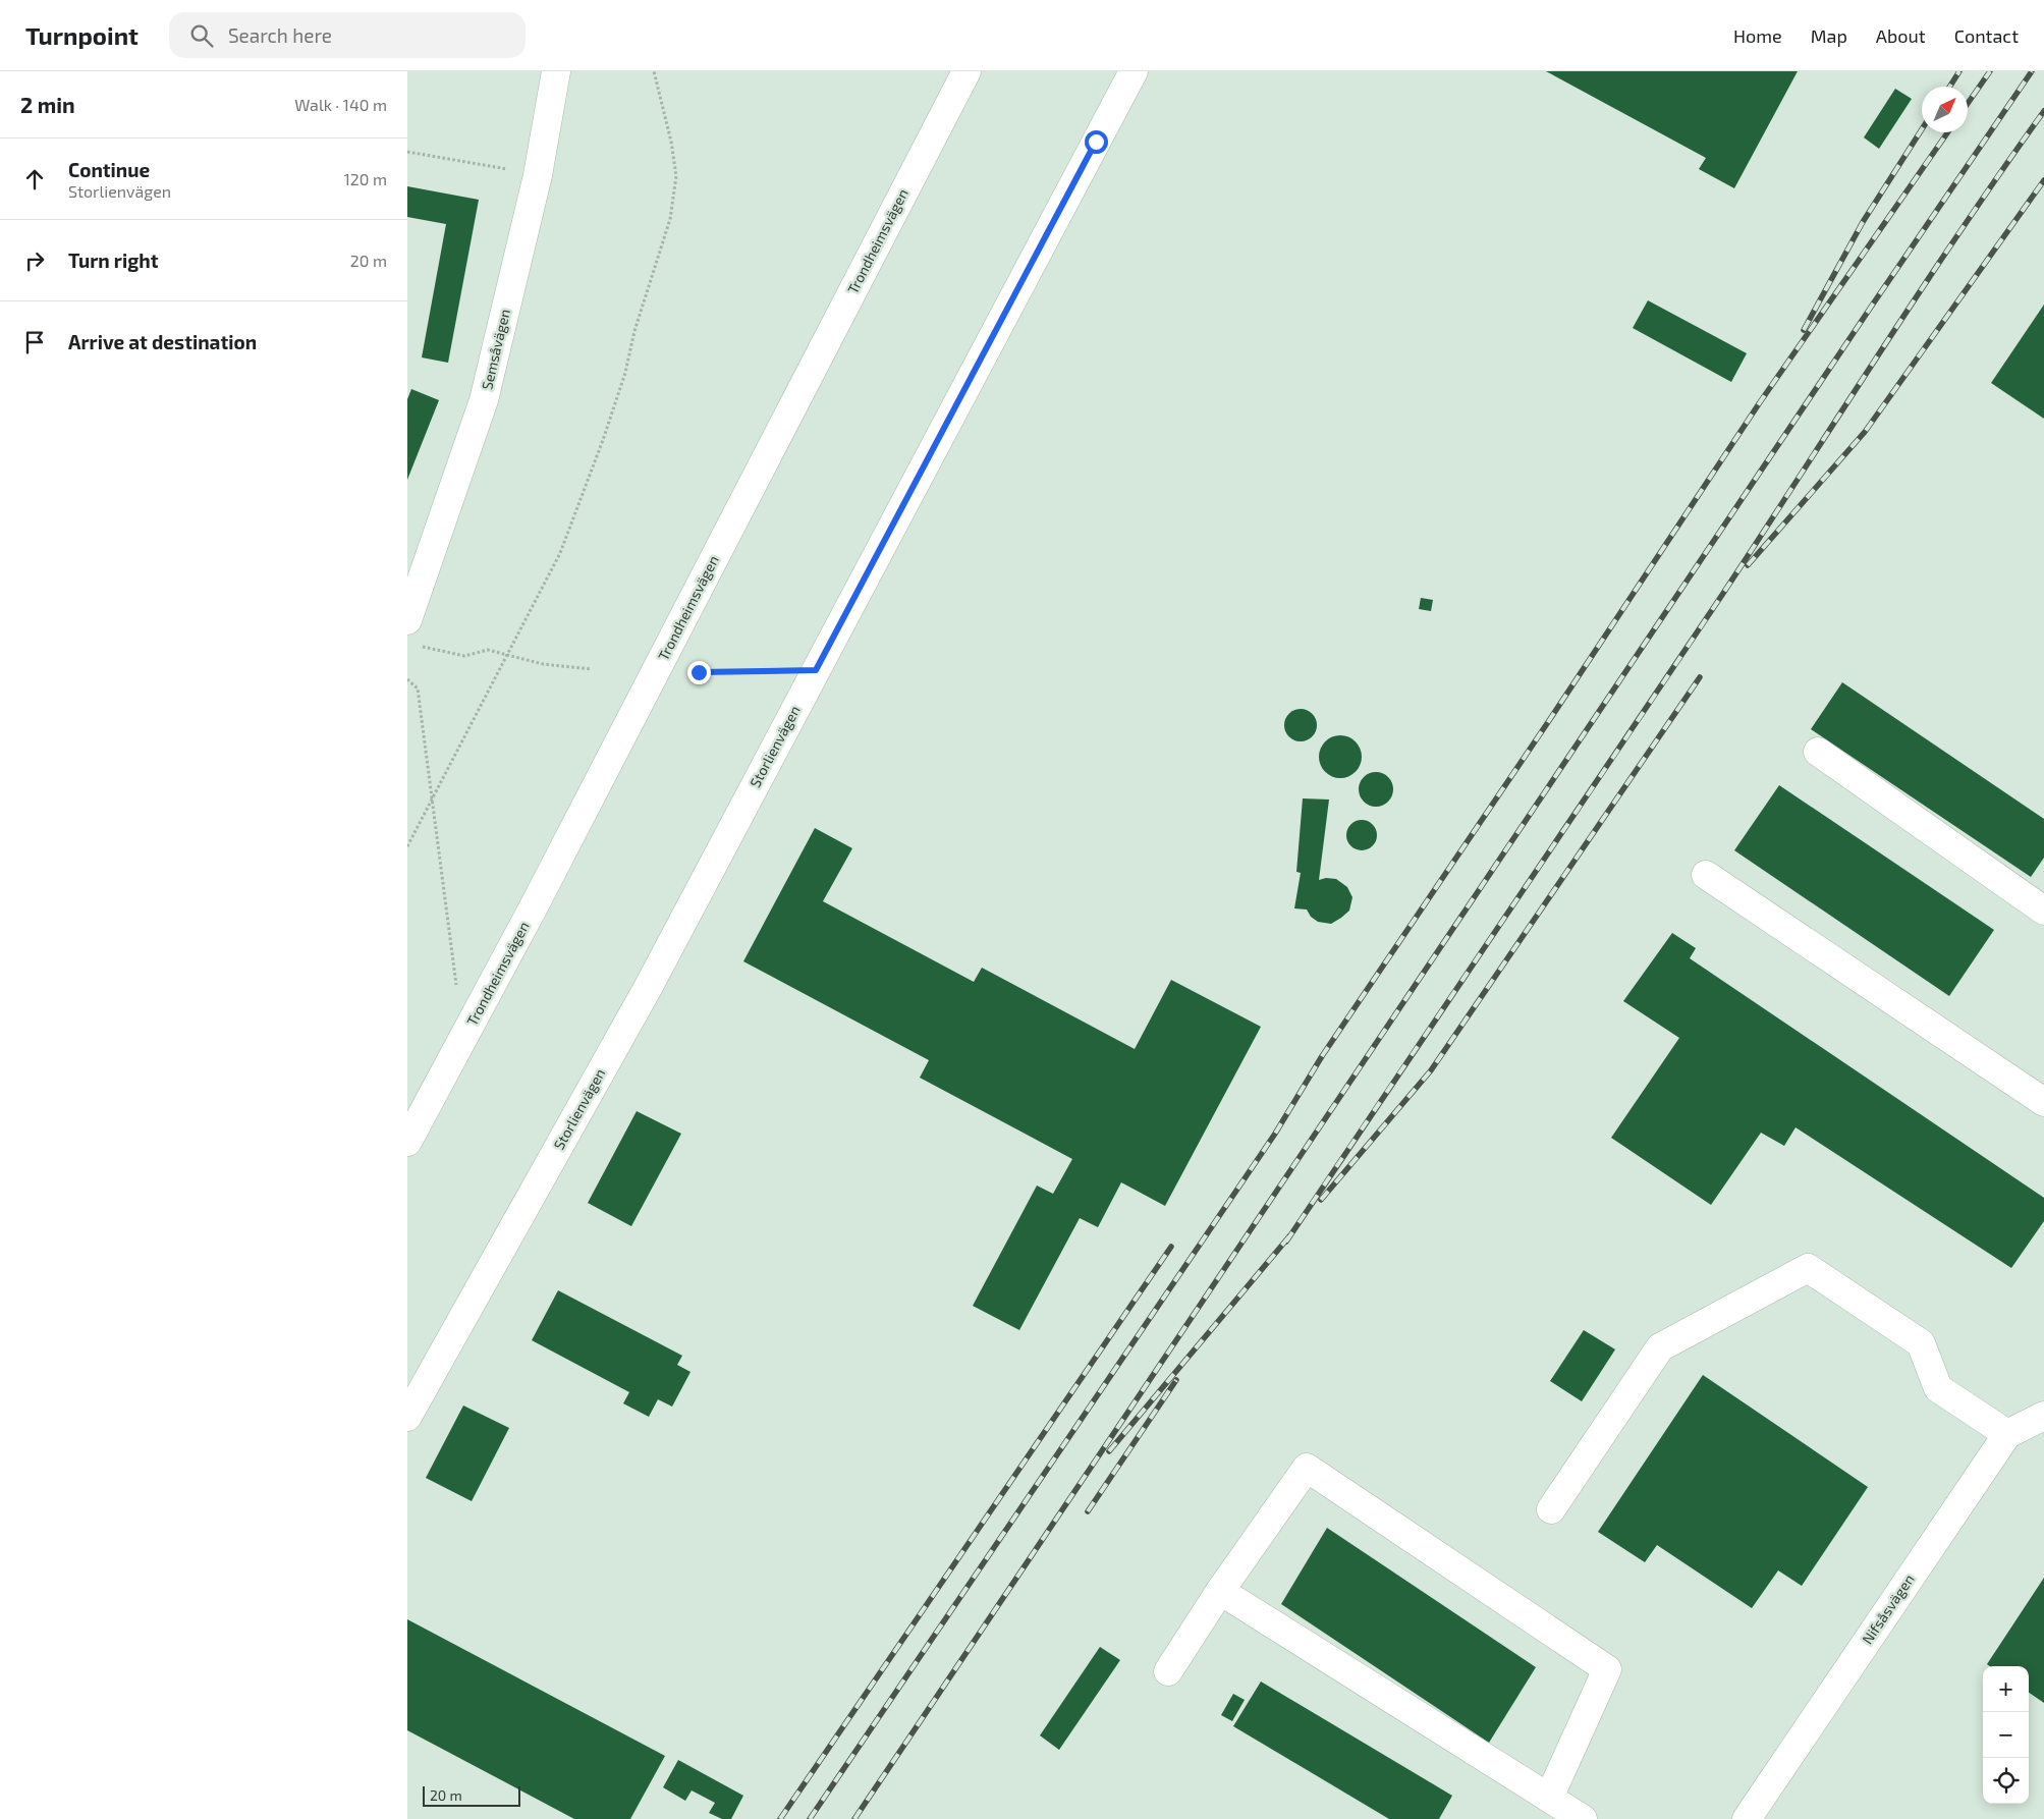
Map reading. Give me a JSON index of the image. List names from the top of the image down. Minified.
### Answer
{"streets":{"street":["Trondheimsvägen","Semsåvägen","Storlienvägen","Nifsåsvägen"]},"scale_bar":"20 m","north":"top right","page":{"header":"Turnpoint","search":"Search here","nav":["Home","Map","About","Contact"],"heading":["2 min","Walk · 140 m"],"list":[["Continue","Storlienvägen","120 m"],["Turn right","20 m"],"Arrive at destination"],"map_buttons":["+","−"],"scale":"20 m"}}
